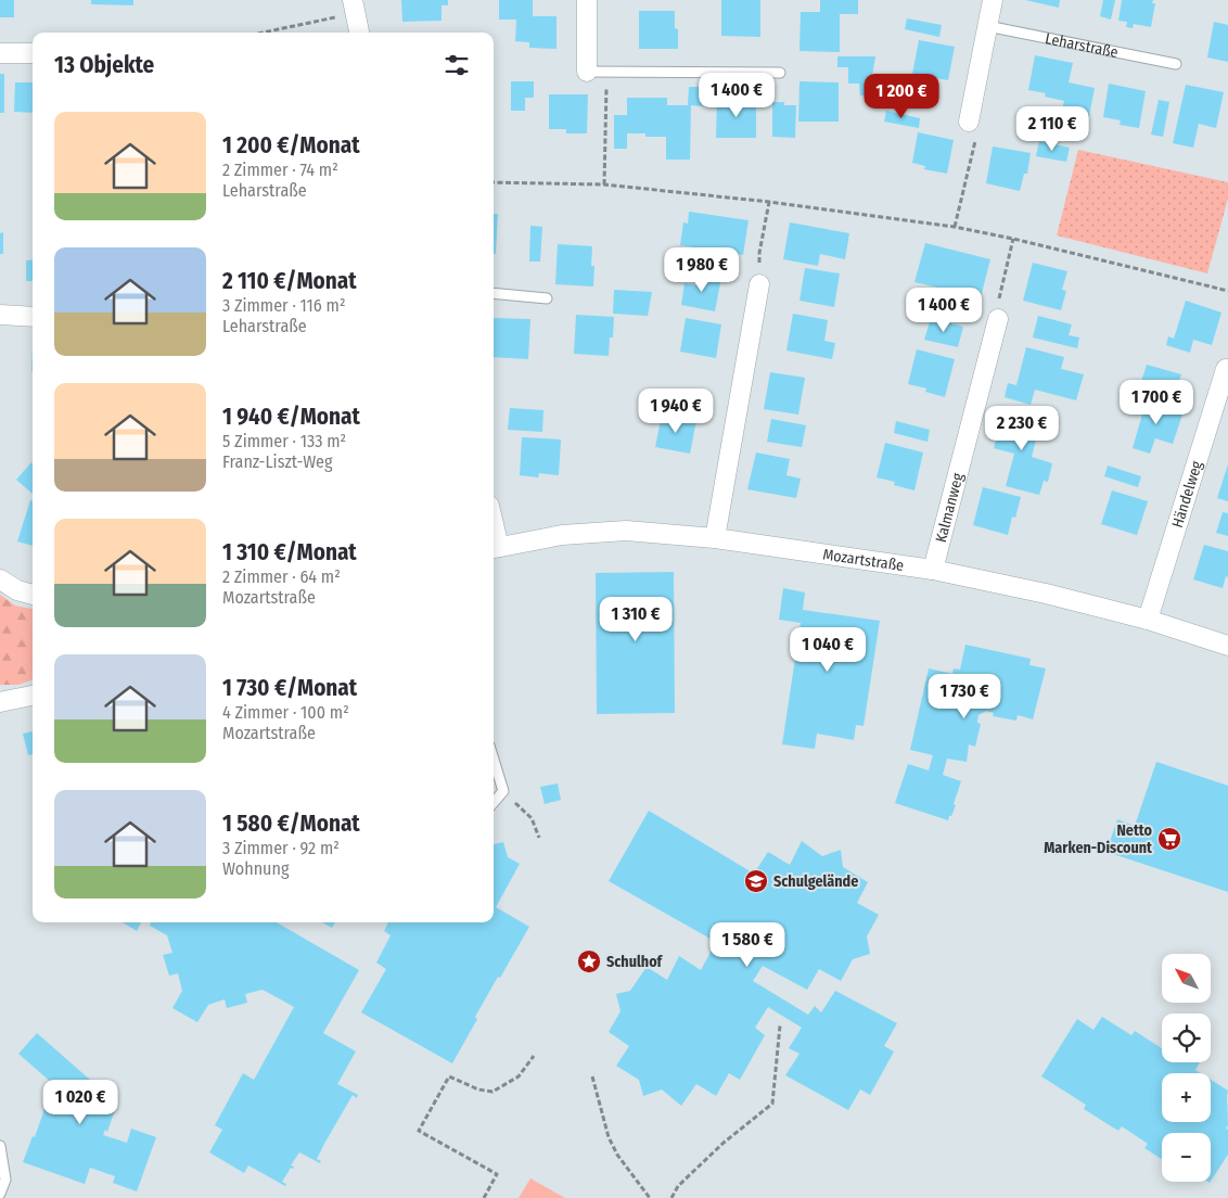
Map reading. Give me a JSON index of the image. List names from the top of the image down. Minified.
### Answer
{"streets":{"street":["Händelweg","Kalmanweg","Mozartstraße"],"lane":["Leharstraße"]},"crossings":[["Händelweg","Mozartstraße"],["Kalmanweg","Mozartstraße"]],"places":{"supermarket":["Netto Marken-Discount"],"school or university":["Schulgelände"],"place":["Schulhof"]},"north":"top left","page":{"heading":"13 Objekte","price":["1 400 €","1 200 €","2 110 €","1 980 €","1 400 €","1 700 €","1 940 €","2 230 €","1 310 €","1 040 €","1 730 €","1 580 €","1 020 €"],"list":[{"name":"1 200 €/Monat","note":"2 Zimmer · 74 m² · Leharstraße"},{"name":"2 110 €/Monat","note":"3 Zimmer · 116 m² · Leharstraße"},{"name":"1 940 €/Monat","note":"5 Zimmer · 133 m² · Franz-Liszt-Weg"},{"name":"1 310 €/Monat","note":"2 Zimmer · 64 m² · Mozartstraße"},{"name":"1 730 €/Monat","note":"4 Zimmer · 100 m² · Mozartstraße"},{"name":"1 580 €/Monat","note":"3 Zimmer · 92 m² · Wohnung"}],"map_buttons":["+","−"]}}
